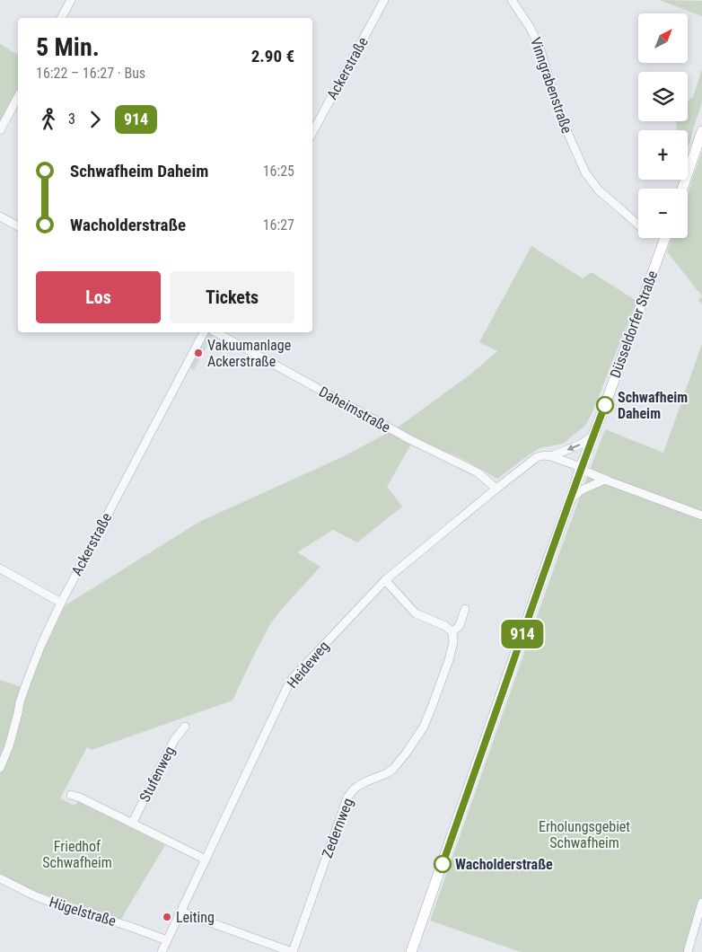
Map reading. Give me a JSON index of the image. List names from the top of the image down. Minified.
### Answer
{"streets":{"main road":["Düsseldorfer Straße"],"street":["Ackerstraße","Vinngrabenstraße","Daheimstraße","Heideweg","Stufenweg","Zedernweg","Hügelstraße"]},"crossings":[["Düsseldorfer Straße","Heideweg"],["Daheimstraße","Heideweg"],["Heideweg","Hügelstraße"]],"parks":["Erholungsgebiet Schwafheim","Friedhof Schwafheim"],"places":["Vakuumanlage Ackerstraße","Schwafheim Daheim","Wacholderstraße","Leiting"],"lines":["bus line 914"],"north":"top right","page":{"on_map":"914","map_buttons":["+","−"],"heading":["5 Min.","16:22 – 16:27 · Bus","2.90 €"],"legs":["3","914"],"list":[{"name":"Schwafheim Daheim","value":"16:25"},{"name":"Wacholderstraße","value":"16:27"}],"buttons":["Los","Tickets"]}}
